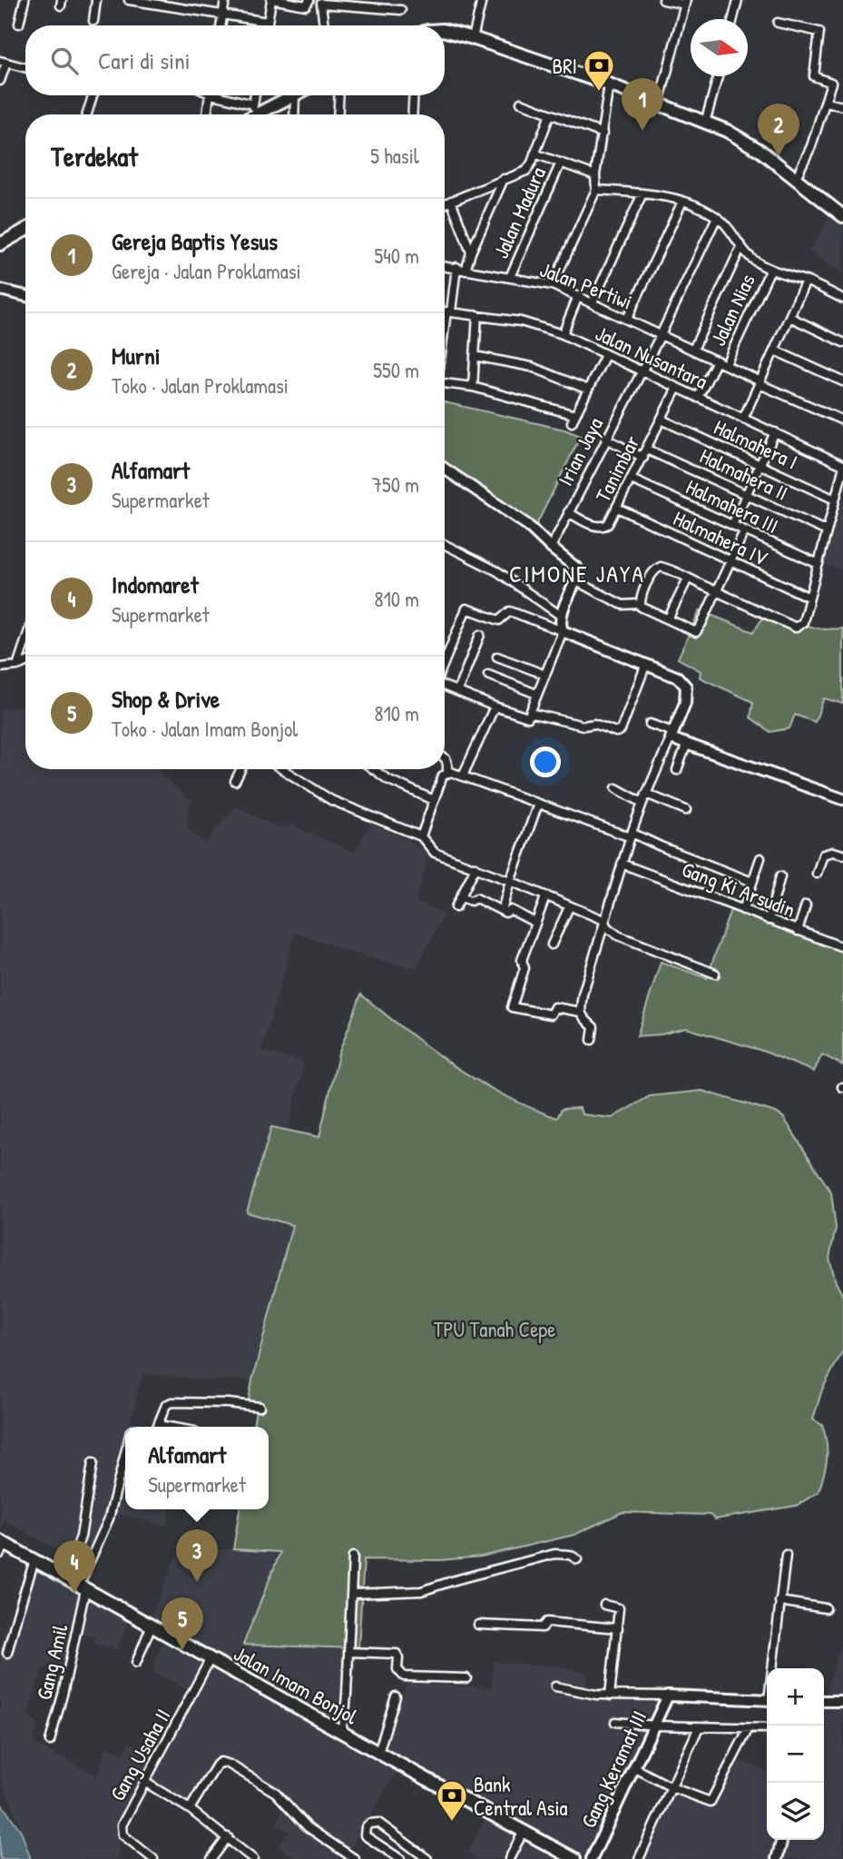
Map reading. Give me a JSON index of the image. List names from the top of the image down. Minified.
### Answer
{"streets":{"main road":["Jalan Imam Bonjol"],"street":["Jalan Madura","Jalan Pertiwi","Jalan Nias","Jalan Nusantara","Halmahera I","Irian Jaya","Tanimbar","Halmahera II","Halmahera III","Halmahera IV","Gang Ki Arsudin","Gang Amil","Gang Usaha II","Gang Keramat III"]},"crossings":[["Jalan Madura","Jalan Pertiwi"],["Jalan Pertiwi","Jalan Nias"],["Jalan Pertiwi","Irian Jaya"],["Jalan Nusantara","Irian Jaya"],["Jalan Nusantara","Tanimbar"],["Halmahera I","Tanimbar"],["Irian Jaya","Tanimbar"],["Tanimbar","Halmahera II"],["Tanimbar","Halmahera III"],["Tanimbar","Halmahera IV"],["Gang Amil","Jalan Imam Bonjol"],["Jalan Imam Bonjol","Gang Usaha II"]],"districts":["CIMONE JAYA"],"parks":["TPU Tanah Cepe"],"places":{"bank":["BRI","Bank Central Asia"]},"north":"right","page":{"search":"Cari di sini","pins":["1","2","3","4","5"],"heading":["Terdekat","5 hasil"],"list":[{"mark":"1","name":"Gereja Baptis Yesus","note":"Gereja · Jalan Proklamasi","value":"540 m"},{"mark":"2","name":"Murni","note":"Toko · Jalan Proklamasi","value":"550 m"},{"mark":"3","name":"Alfamart","note":"Supermarket","value":"750 m"},{"mark":"4","name":"Indomaret","note":"Supermarket","value":"810 m"},{"mark":"5","name":"Shop & Drive","note":"Toko · Jalan Imam Bonjol","value":"810 m"}],"popup":["Alfamart","Supermarket"],"map_buttons":["+","−"]}}
